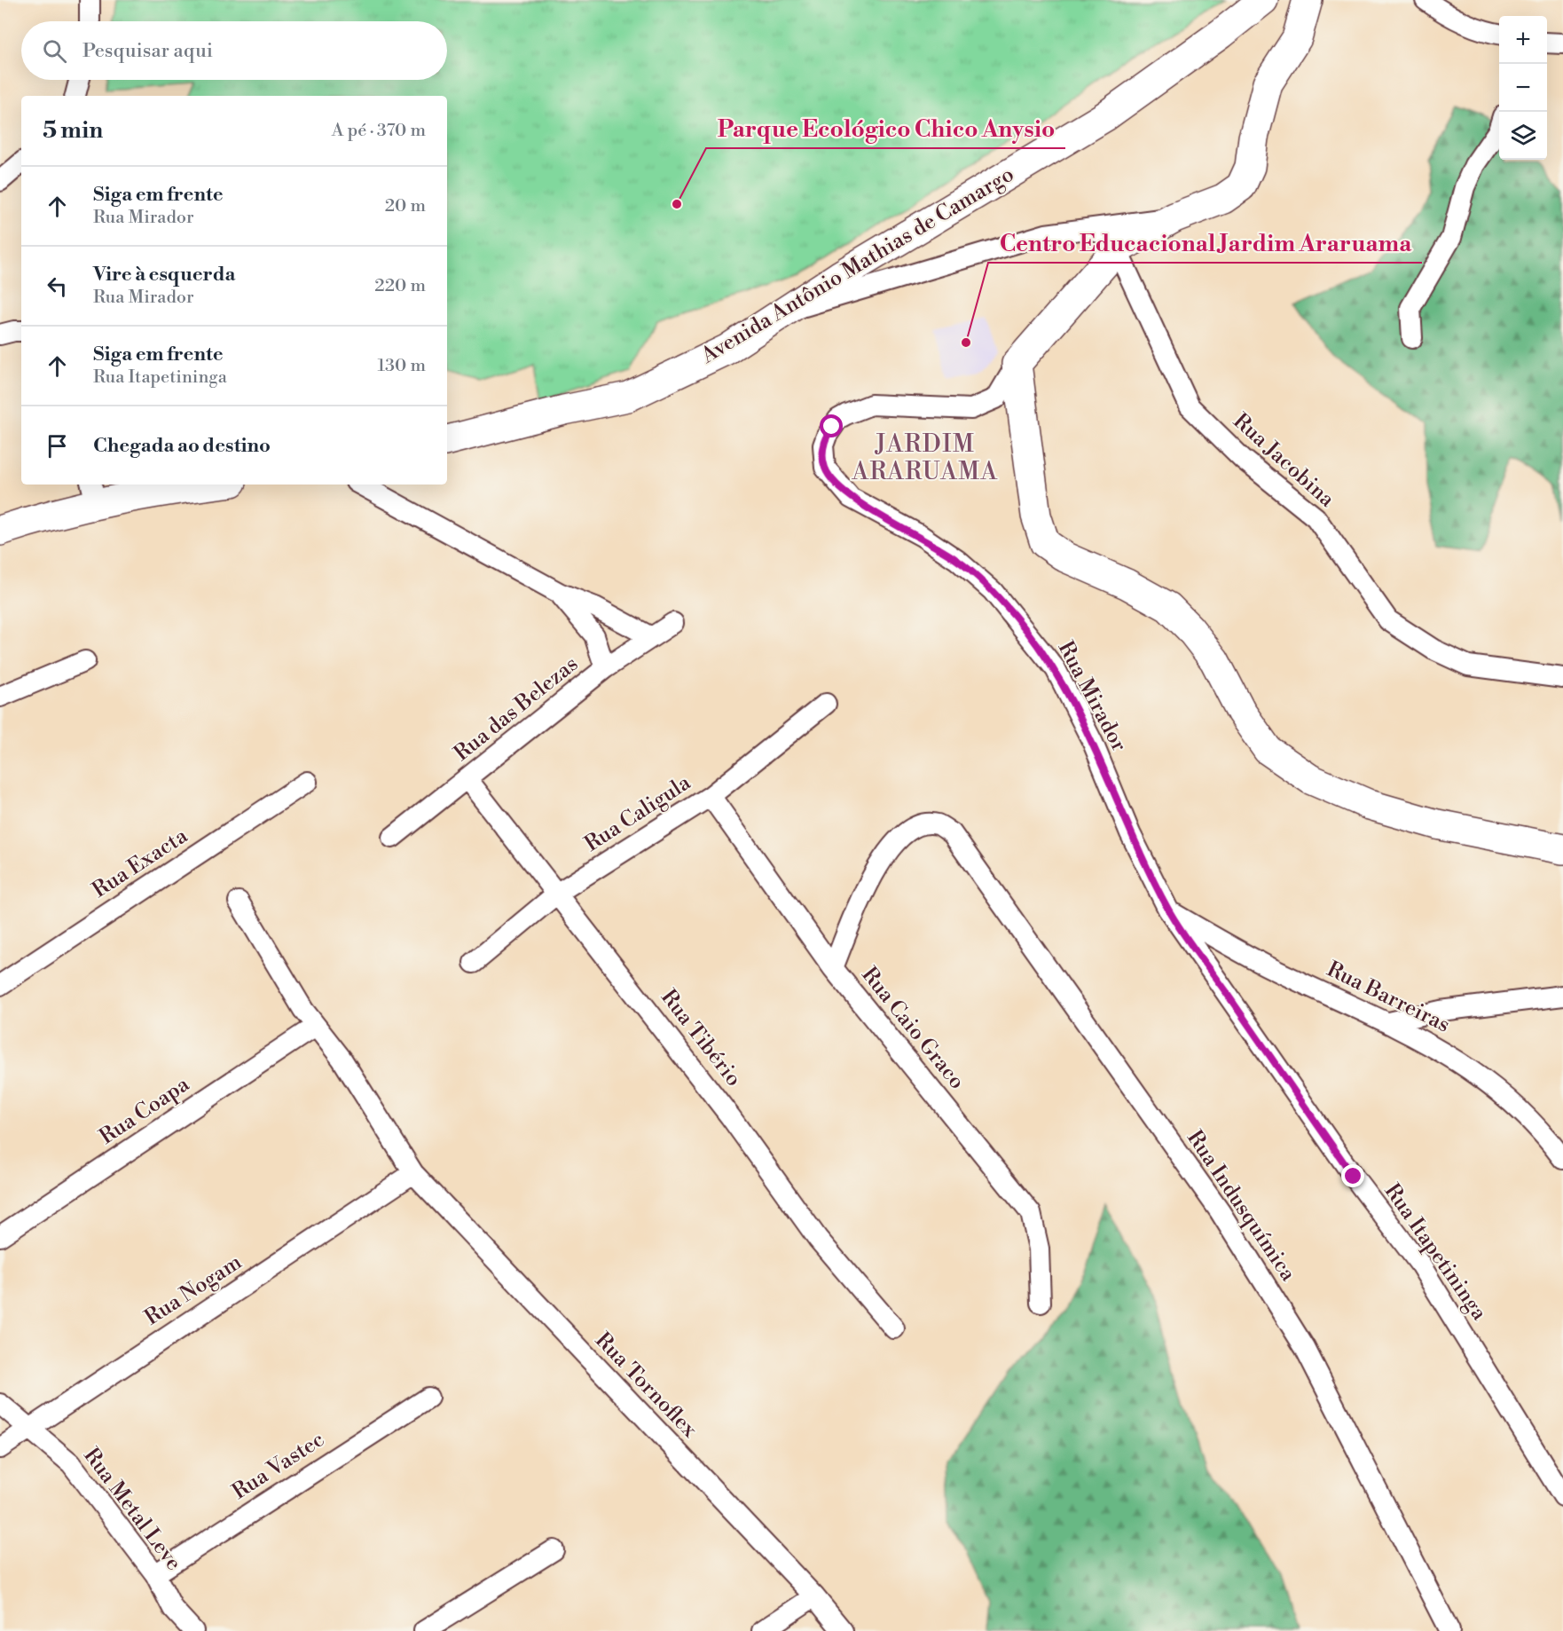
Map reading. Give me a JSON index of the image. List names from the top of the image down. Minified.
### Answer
{"streets":{"street":["Avenida Antônio Mathias de Camargo","Rua Jacobina","Rua Mirador","Rua das Belezas","Rua Caligula","Rua Exacta","Rua Barreiras","Rua Caio Graco","Rua Tibério","Rua Coapa","Rua Indusquímica","Rua Itapetininga","Rua Nogam","Rua Tornoflex","Rua Vastec","Rua Metal Leve"]},"crossings":[["Rua Mirador","Rua Barreiras"],["Rua Mirador","Rua Itapetininga"],["Rua das Belezas","Rua Tibério"],["Rua Caligula","Rua Caio Graco"],["Rua Caligula","Rua Tibério"],["Rua Barreiras","Rua Itapetininga"],["Rua Caio Graco","Rua Indusquímica"],["Rua Nogam","Rua Tornoflex"],["Rua Nogam","Rua Metal Leve"],["Rua Vastec","Rua Metal Leve"]],"districts":["JARDIM ARARUAMA"],"places":["Parque Ecológico Chico Anysio","Centro Educacional Jardim Araruama"],"page":{"map_buttons":["+","−"],"search":"Pesquisar aqui","heading":["5 min","A pé · 370 m"],"list":[["Siga em frente","Rua Mirador","20 m"],["Vire à esquerda","Rua Mirador","220 m"],["Siga em frente","Rua Itapetininga","130 m"],"Chegada ao destino"]}}
